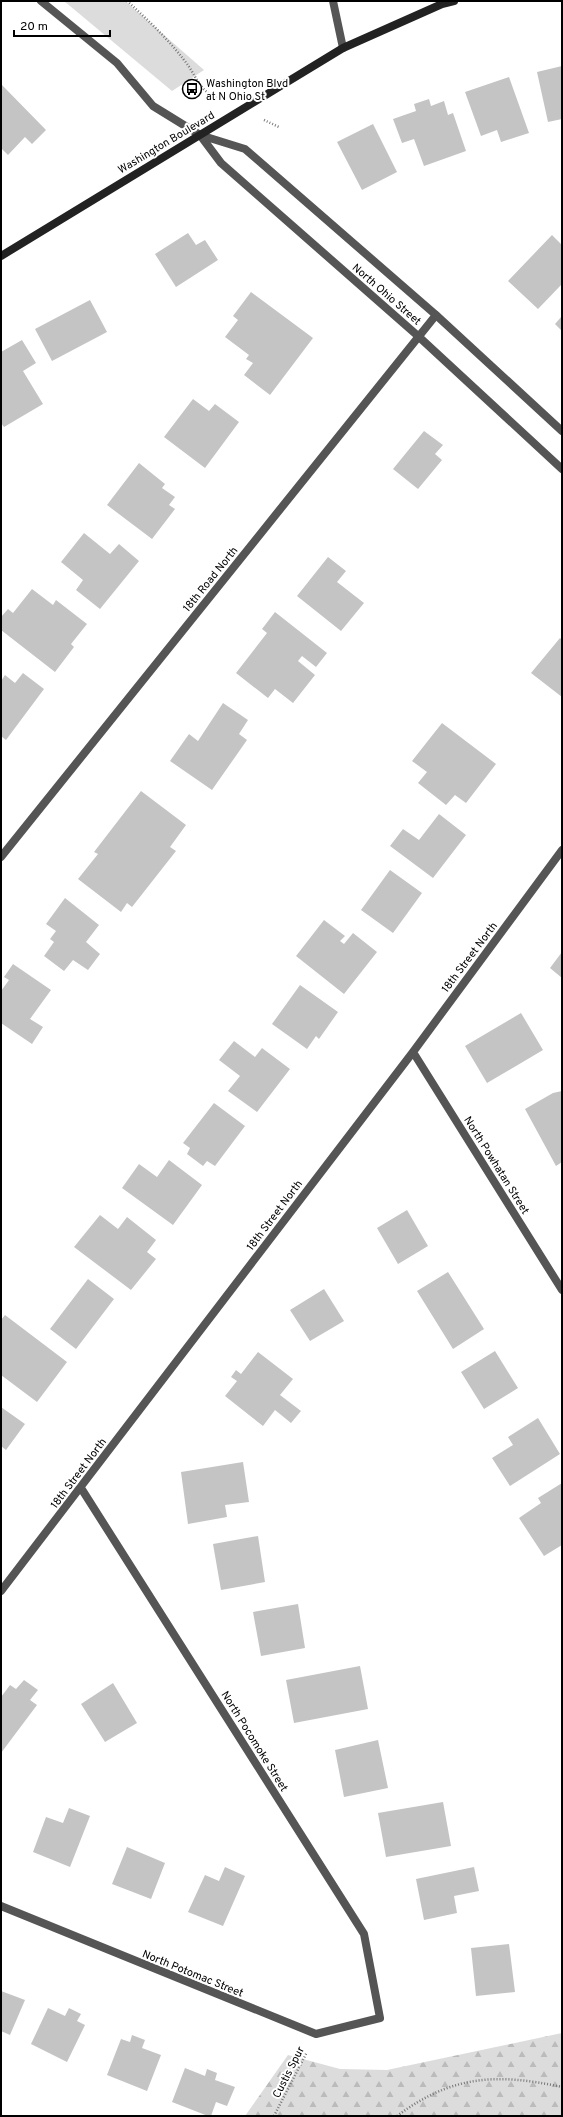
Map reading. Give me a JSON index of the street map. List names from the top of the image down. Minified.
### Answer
{"streets":{"main road":["Washington Boulevard"],"street":["North Ohio Street","18th Road North","18th Street North","North Powhatan Street","North Pocomoke Street","North Potomac Street"],"path":["Custis Spur"]},"crossings":[["Washington Boulevard","North Ohio Street"],["North Ohio Street","18th Road North"],["18th Street North","North Powhatan Street"],["18th Street North","North Pocomoke Street"],["North Pocomoke Street","North Potomac Street"],["North Pocomoke Street","Custis Spur"],["North Potomac Street","Custis Spur"]],"places":{"bus stop":["Washington Blvd at N Ohio St"]},"scale_bar":"20 m"}
